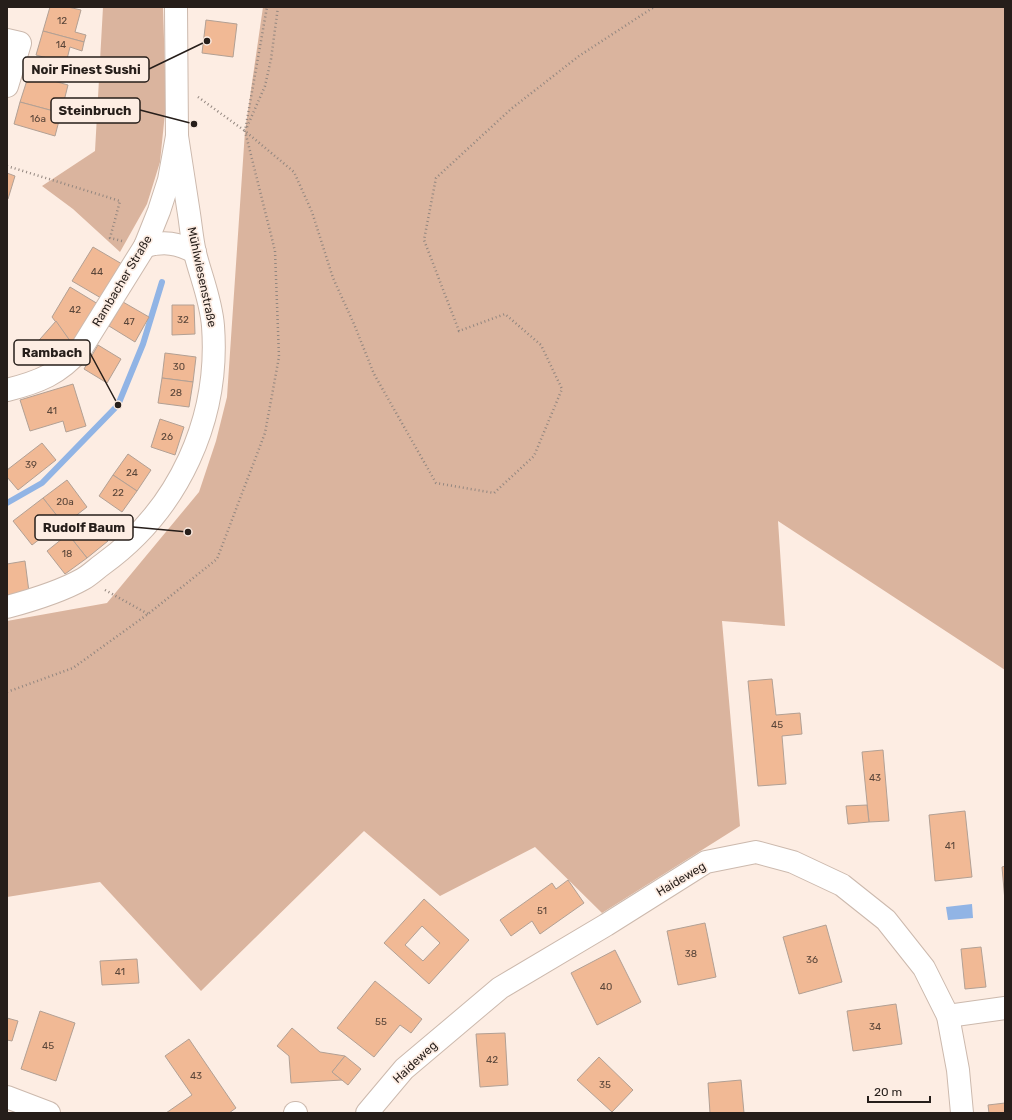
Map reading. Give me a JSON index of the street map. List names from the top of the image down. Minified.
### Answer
{"streets":{"main road":["Mühlwiesenstraße","Rambacher Straße","Haideweg"]},"crossings":[["Mühlwiesenstraße","Rambacher Straße"]],"places":["Noir Finest Sushi","Steinbruch","Rambach","Rudolf Baum"],"house_numbers":["12","14","16a","44","42","32","47","30","28","41","26","39","24","22","20a","18","45","43","41","51","38","36","41","40","55","34","45","42","43","35"],"scale_bar":"20 m"}
